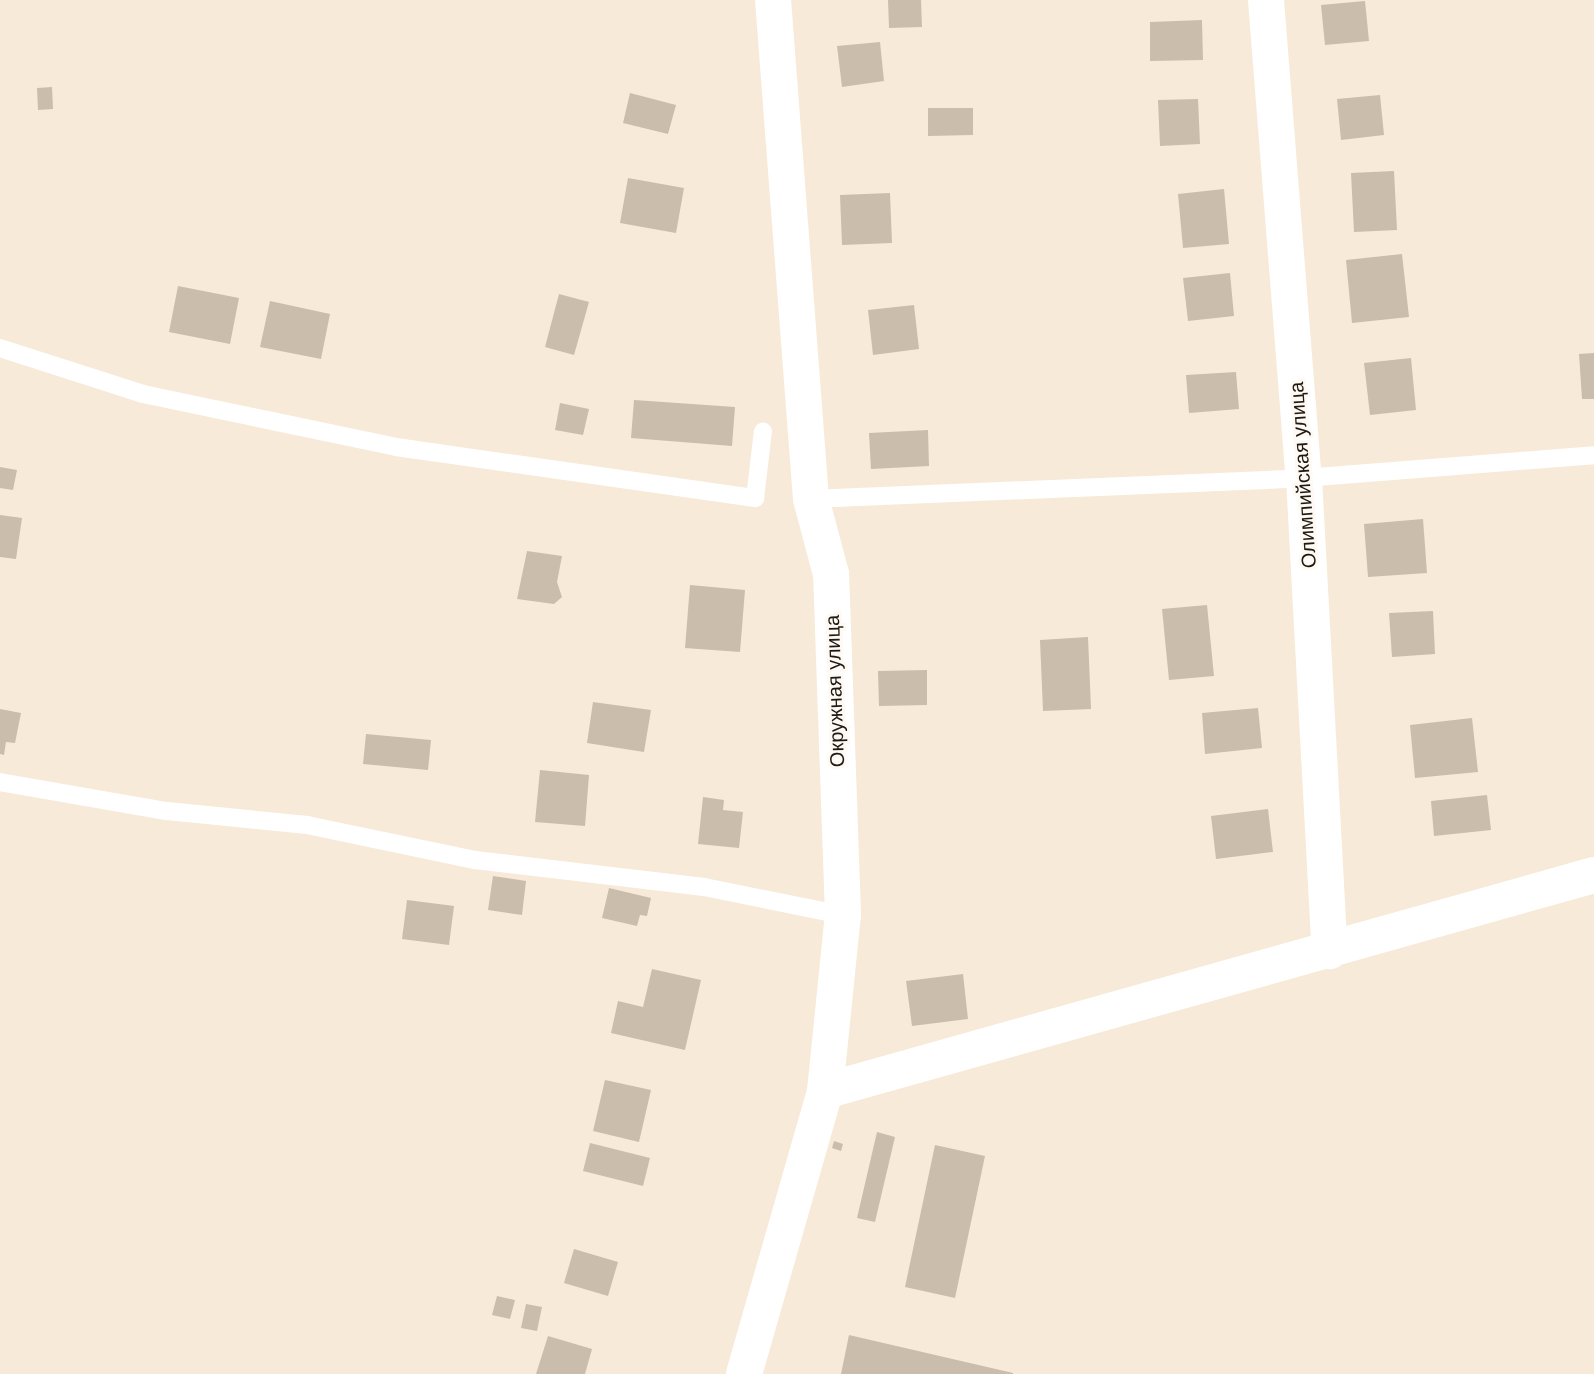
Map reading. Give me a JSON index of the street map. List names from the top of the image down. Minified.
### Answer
{"streets":{"street":["Олимпийская улица","Окружная улица"]}}
